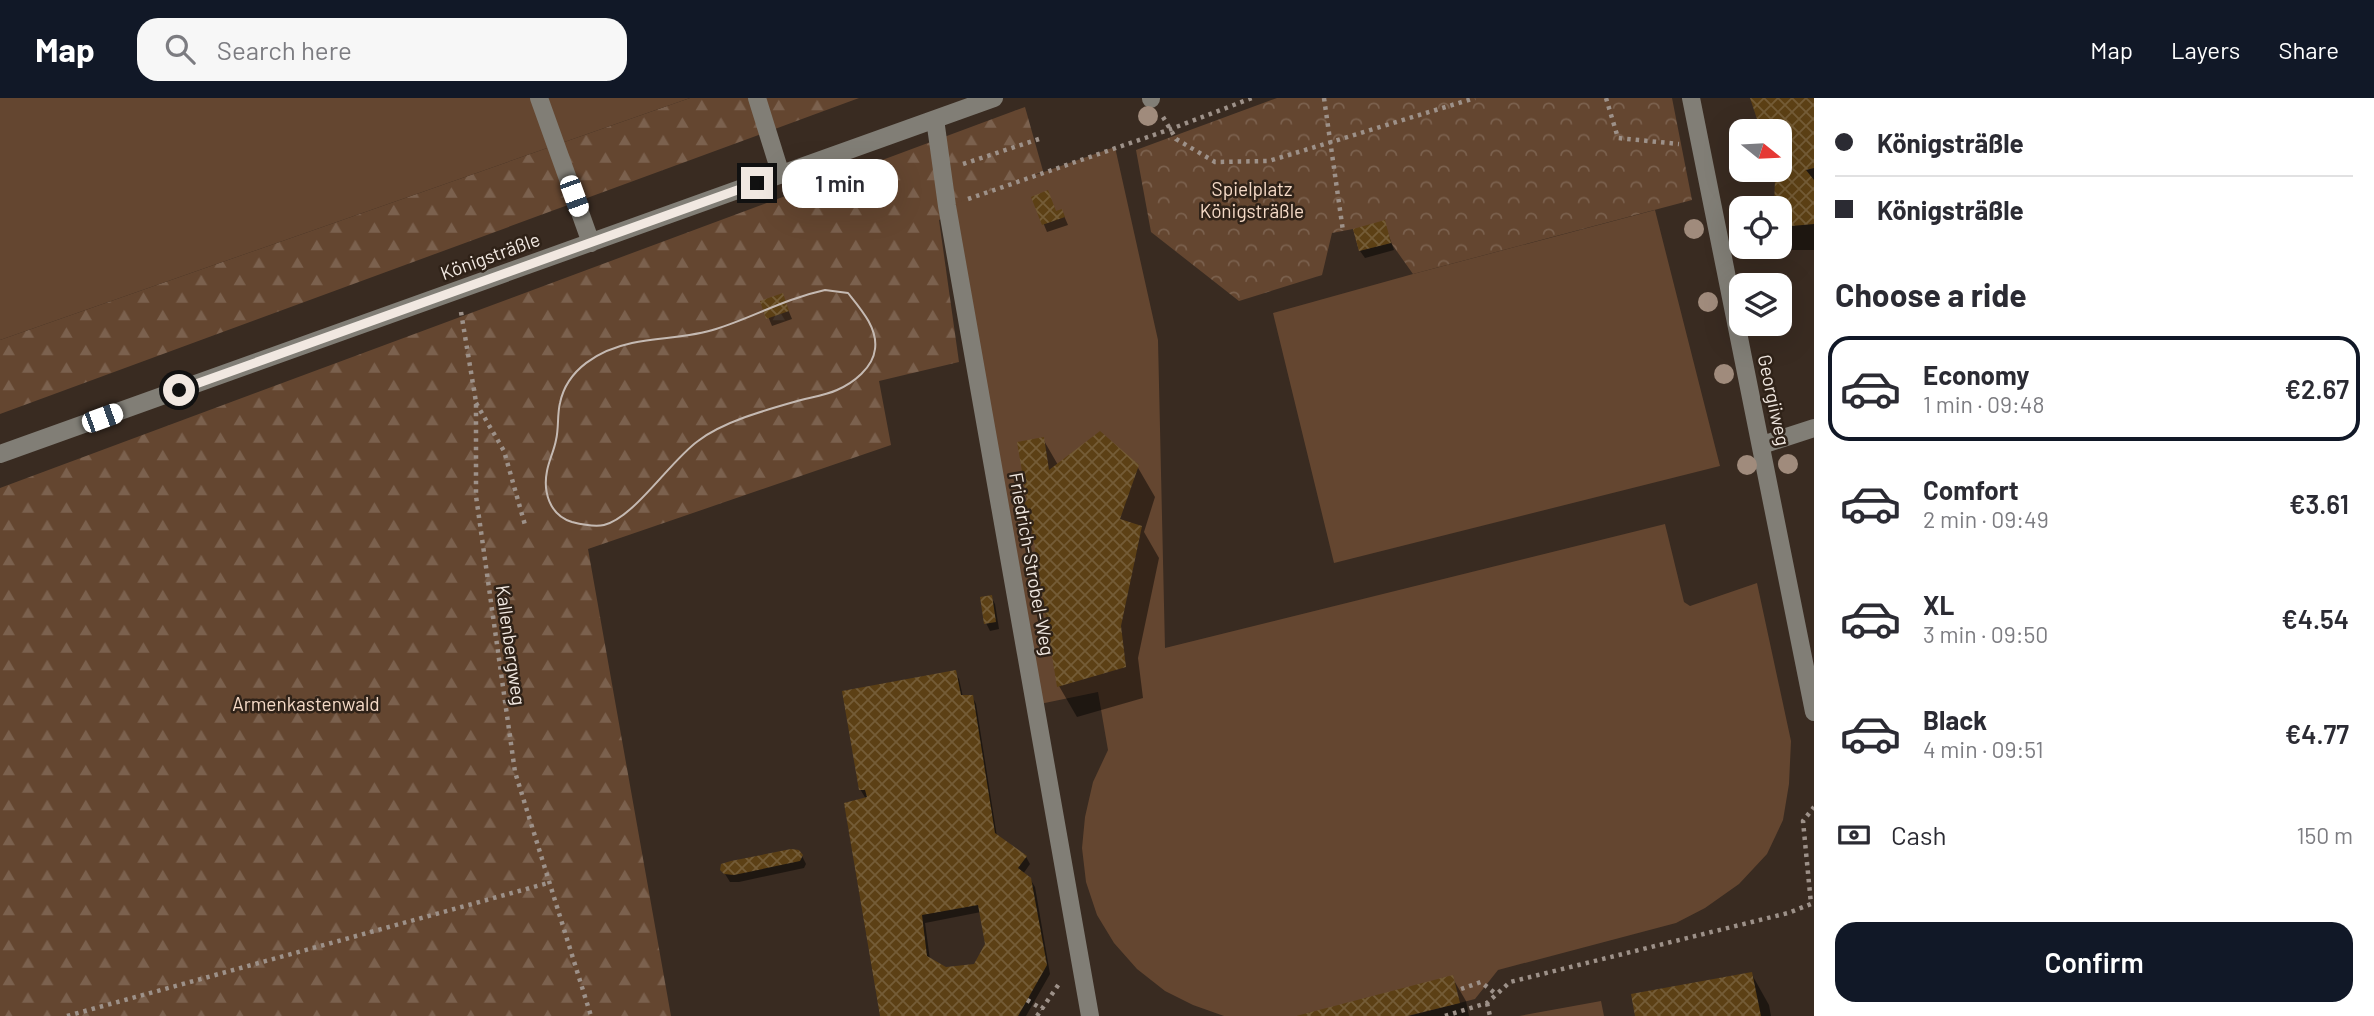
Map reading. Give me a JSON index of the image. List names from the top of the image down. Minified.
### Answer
{"streets":{"street":["Königsträßle","Georgiiweg","Friedrich-Strobel-Weg"],"path":["Kallenbergweg"]},"crossings":[["Königsträßle","Friedrich-Strobel-Weg"],["Königsträßle","Kallenbergweg"]],"parks":["Spielplatz Königsträßle","Armenkastenwald"],"north":"right","page":{"header":"Map","search":"Search here","nav":["Map","Layers","Share"],"banner":["Königsträßle","Königsträßle"],"bubble":"1 min","heading":"Choose a ride","list":[{"name":"Economy","note":"1 min · 09:48","value":"€2.67"},{"name":"Comfort","note":"2 min · 09:49","value":"€3.61"},{"name":"XL","note":"3 min · 09:50","value":"€4.54"},{"name":"Black","note":"4 min · 09:51","value":"€4.77"}],"pay":["Cash","150 m"],"buttons":"Confirm"}}
